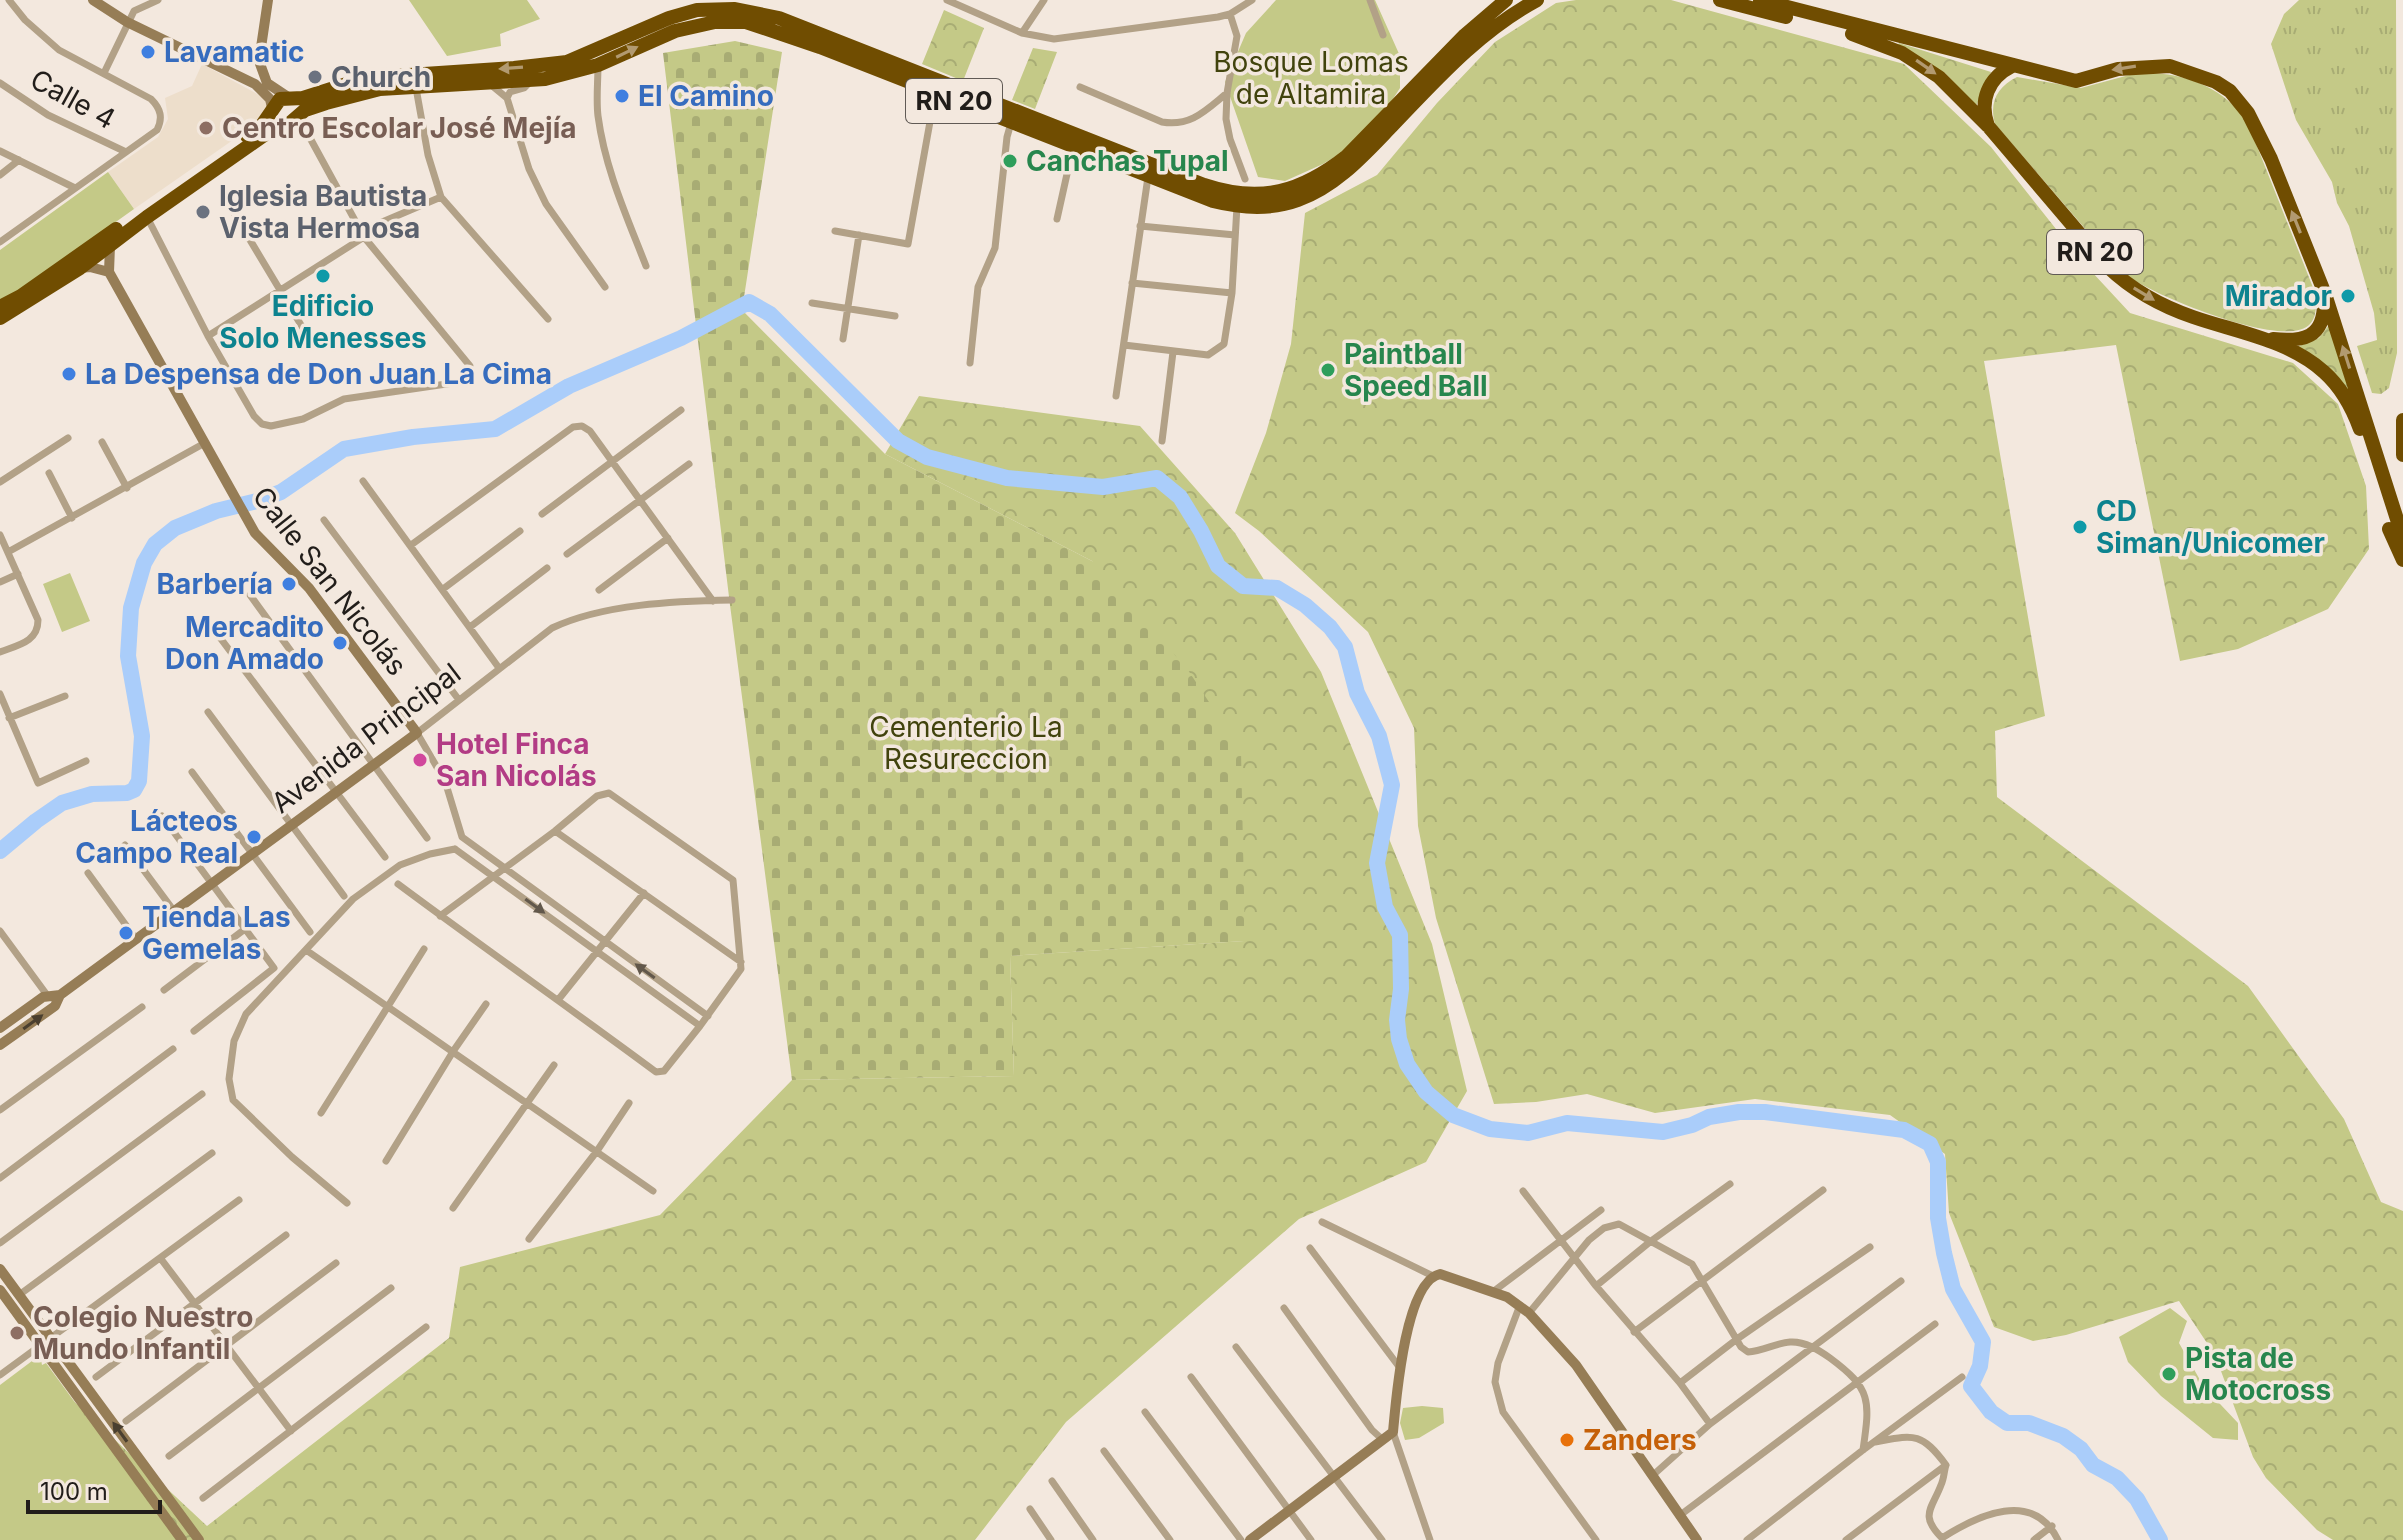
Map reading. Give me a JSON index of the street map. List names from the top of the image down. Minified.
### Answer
{"streets":{"highway":["RN 20"],"street":["Calle 4","Calle San Nicolás","Avenida Principal"]},"crossings":[["Calle San Nicolás","Avenida Principal"]],"parks":["Bosque Lomas de Altamira","Cementerio La Resureccion"],"places":["Lavamatic","Church","El Camino","Centro Escolar José Mejía","Canchas Tupal","Iglesia Bautista Vista Hermosa","Edificio Solo Menesses","Mirador","Paintball Speed Ball","La Despensa de Don Juan La Cima","CD Siman/Unicomer","Barbería","Mercadito Don Amado","Hotel Finca San Nicolás","Lácteos Campo Real","Tienda Las Gemelas","Colegio Nuestro Mundo Infantil","Pista de Motocross","Zanders"],"scale_bar":"100 m"}
